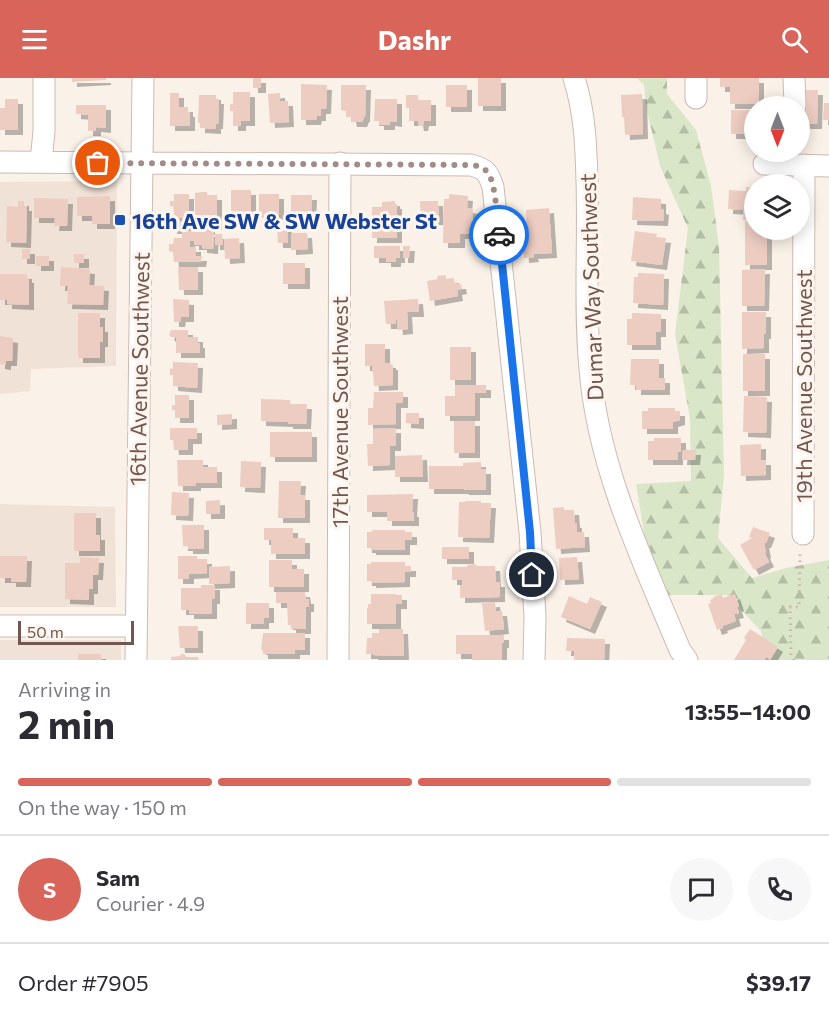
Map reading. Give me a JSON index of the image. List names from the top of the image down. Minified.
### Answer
{"streets":{"street":["Dumar Way Southwest","16th Avenue Southwest","19th Avenue Southwest","17th Avenue Southwest"]},"places":{"transit":["16th Ave SW & SW Webster St"]},"scale_bar":"50 m","north":"bottom","page":{"header":"Dashr","scale":"50 m","heading":["2 min","Arriving in","13:55–14:00"],"panel":["Sam","Courier · 4.9","Order #7905","$39.17"],"bar":"On the way · 150 m","round":"S"}}
